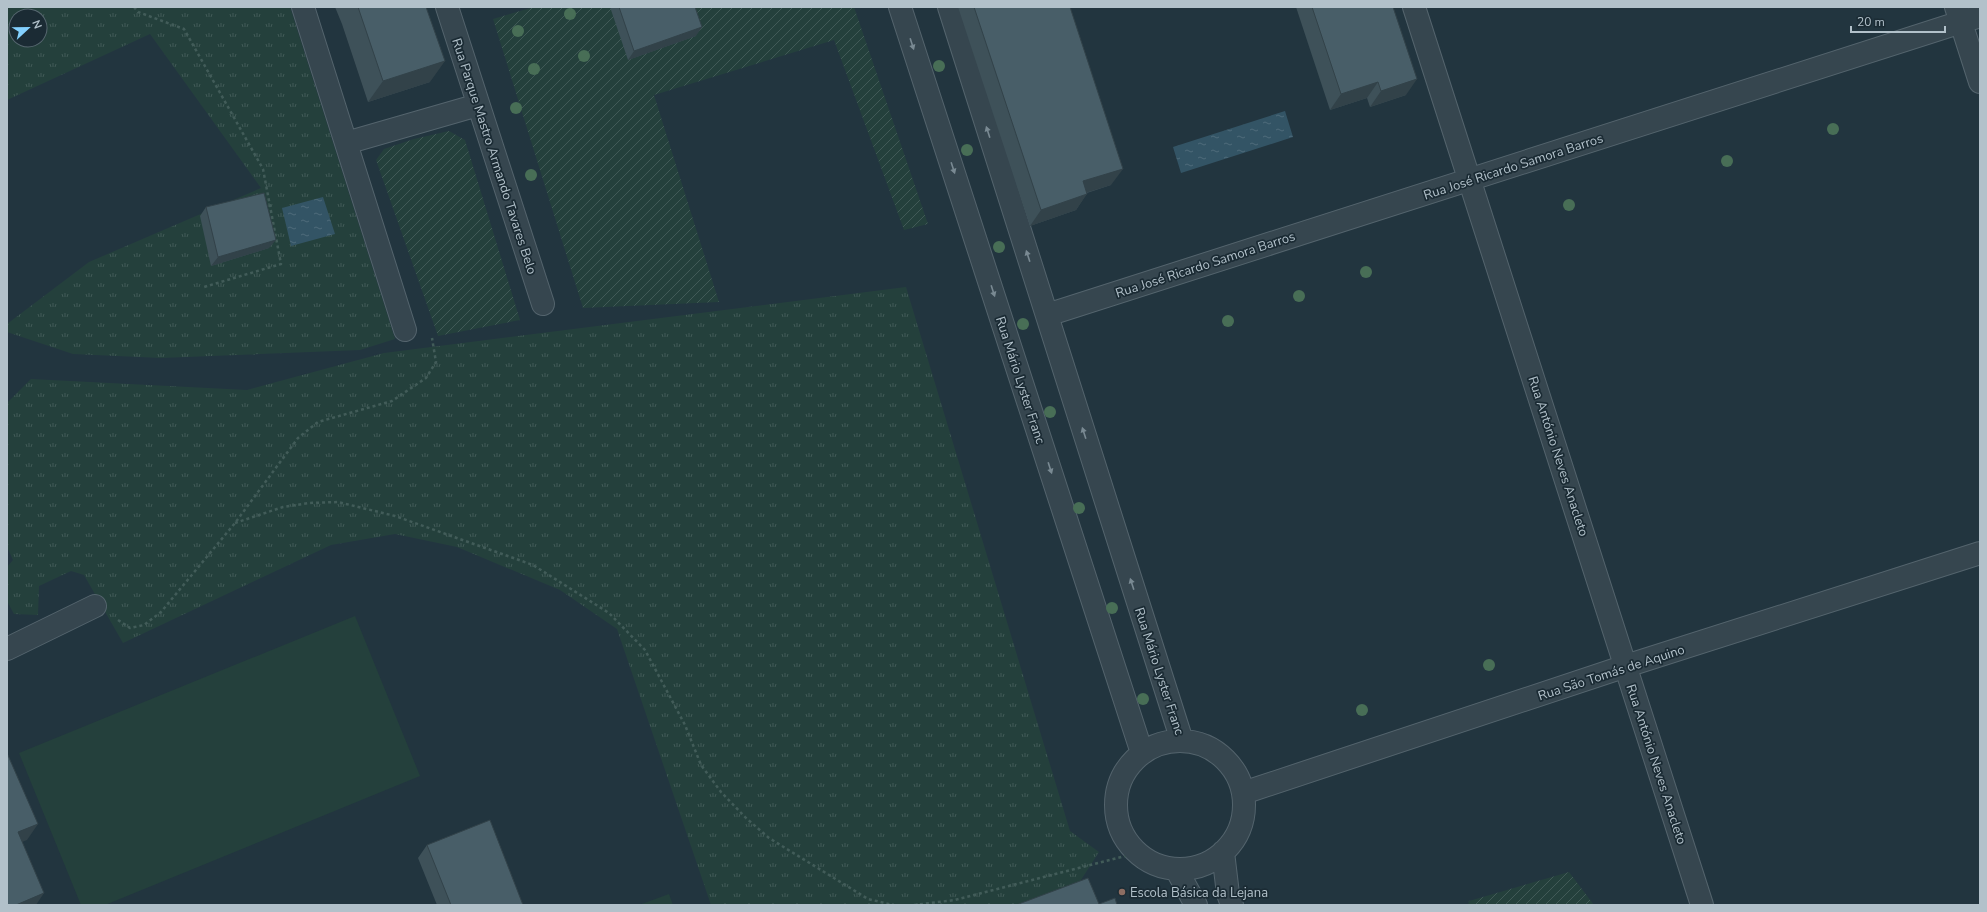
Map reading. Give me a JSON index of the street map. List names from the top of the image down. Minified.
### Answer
{"streets":{"street":["Rua Parque Mastro Armando Tavares Belo","Rua José Ricardo Samora Barros","Rua Mário Lyster Franc","Rua António Neves Anacleto","Rua São Tomás de Aquino"]},"crossings":[["Rua José Ricardo Samora Barros","Rua Mário Lyster Franc"],["Rua José Ricardo Samora Barros","Rua António Neves Anacleto"],["Rua Mário Lyster Franc","Rua São Tomás de Aquino"],["Rua António Neves Anacleto","Rua São Tomás de Aquino"]],"places":["Escola Básica da Lejana"],"scale_bar":"20 m","north":"right"}
